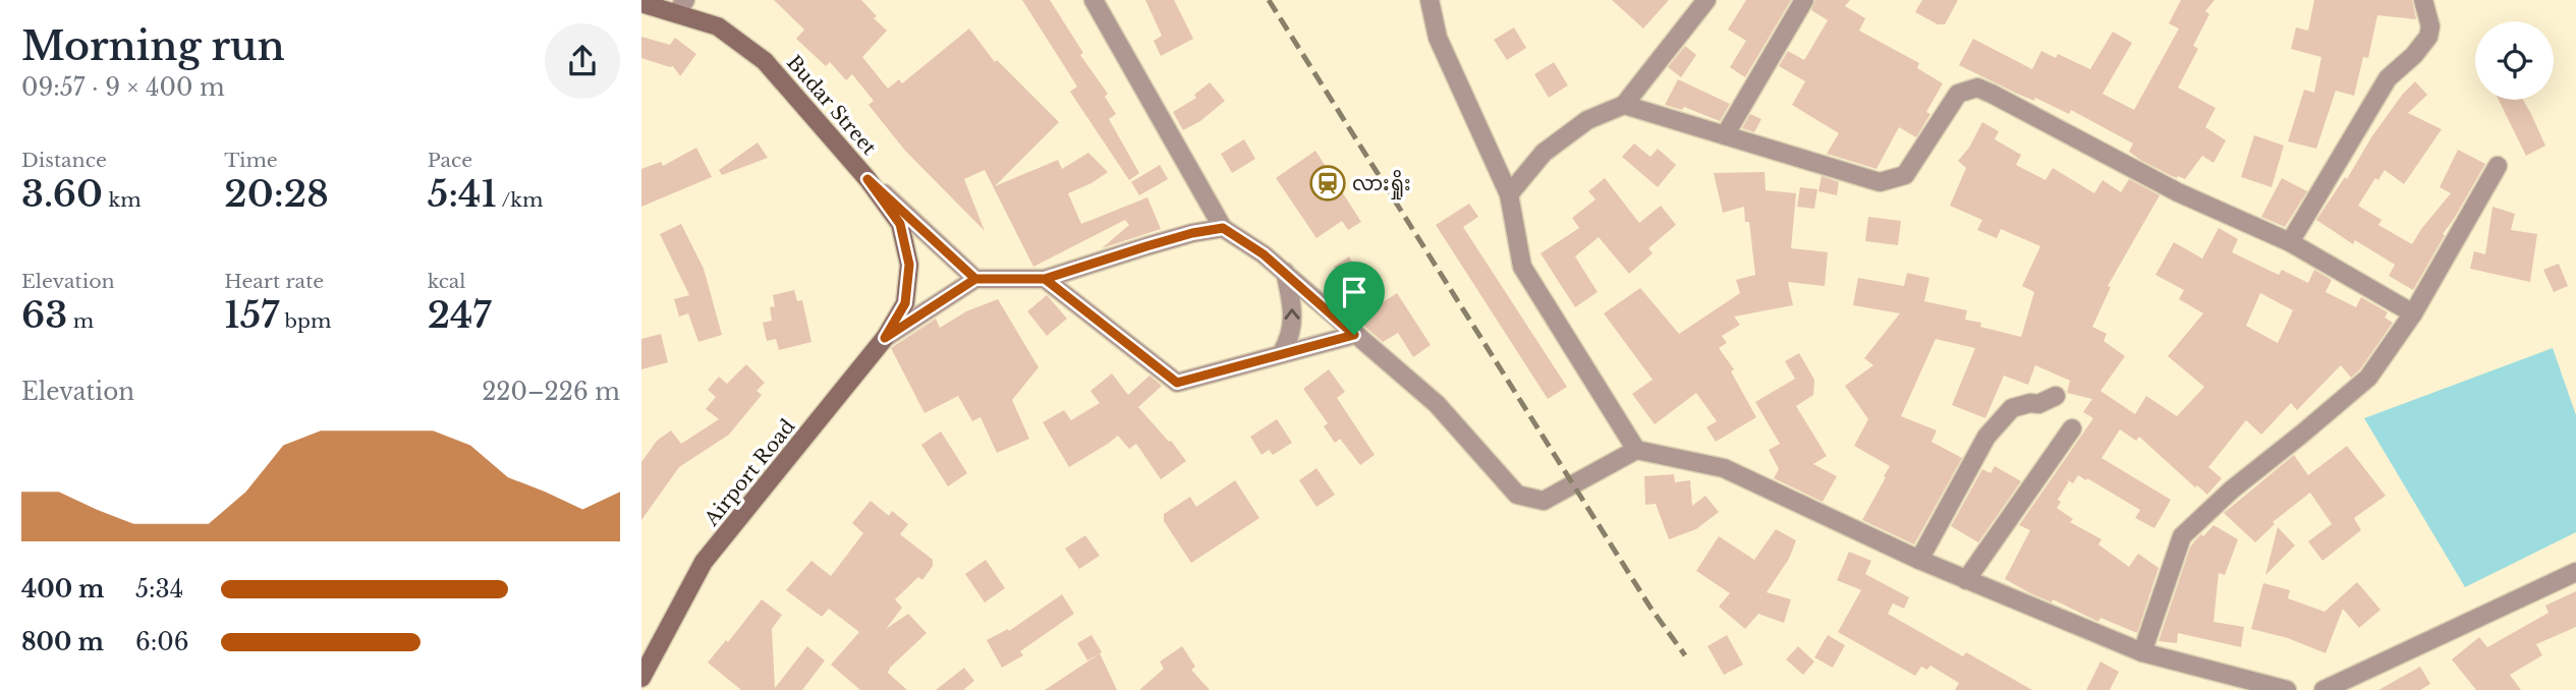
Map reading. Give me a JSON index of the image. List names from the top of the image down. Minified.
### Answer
{"streets":{"main road":["Budar Street","Airport Road"]},"crossings":[["Budar Street","Airport Road"]],"places":{"station":["လားရှိုး"]},"page":{"heading":["Morning run","09:57 · 9 × 400 m"],"stats":[["Distance","3.60 km"],["Time","20:28"],["Pace","5:41 /km"],["Elevation","63 m"],["Heart rate","157 bpm"],["kcal","247"]],"chart":["Elevation","220–226 m"],"list":[{"name":"400 m","note":"5:34"},{"name":"800 m","note":"6:06"}]}}
